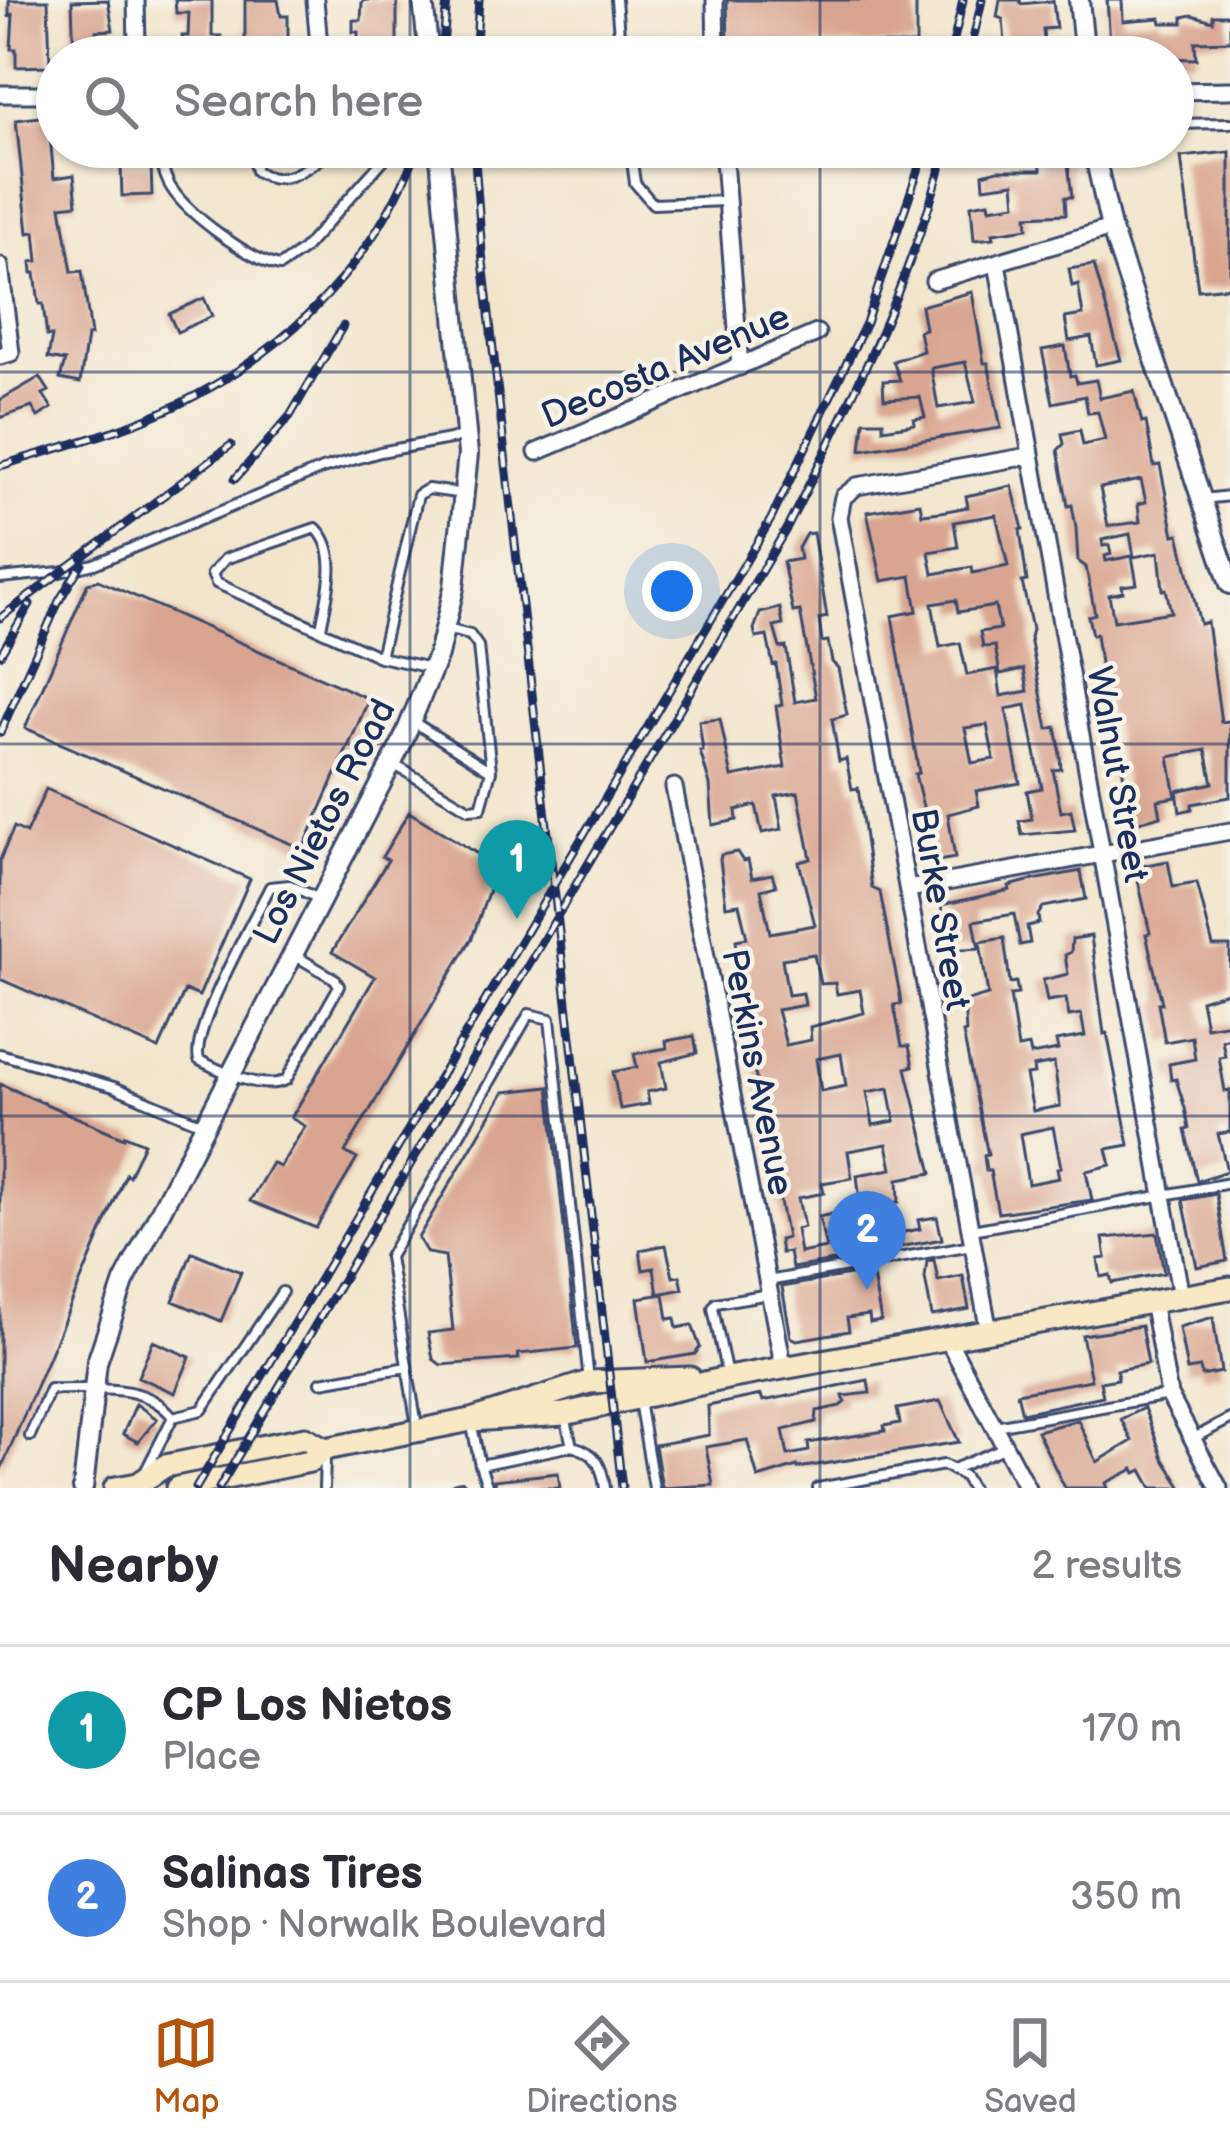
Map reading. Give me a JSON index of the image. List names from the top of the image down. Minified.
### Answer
{"streets":{"street":["Decosta Avenue","Walnut Street","Los Nietos Road","Burke Street","Perkins Avenue"]},"crossings":[["Walnut Street","Burke Street"]],"page":{"search":"Search here","pins":["1","2"],"heading":["Nearby","2 results"],"list":[{"mark":"1","name":"CP Los Nietos","note":"Place","value":"170 m"},{"mark":"2","name":"Salinas Tires","note":"Shop · Norwalk Boulevard","value":"350 m"}],"nav":["Map","Directions","Saved"]}}
